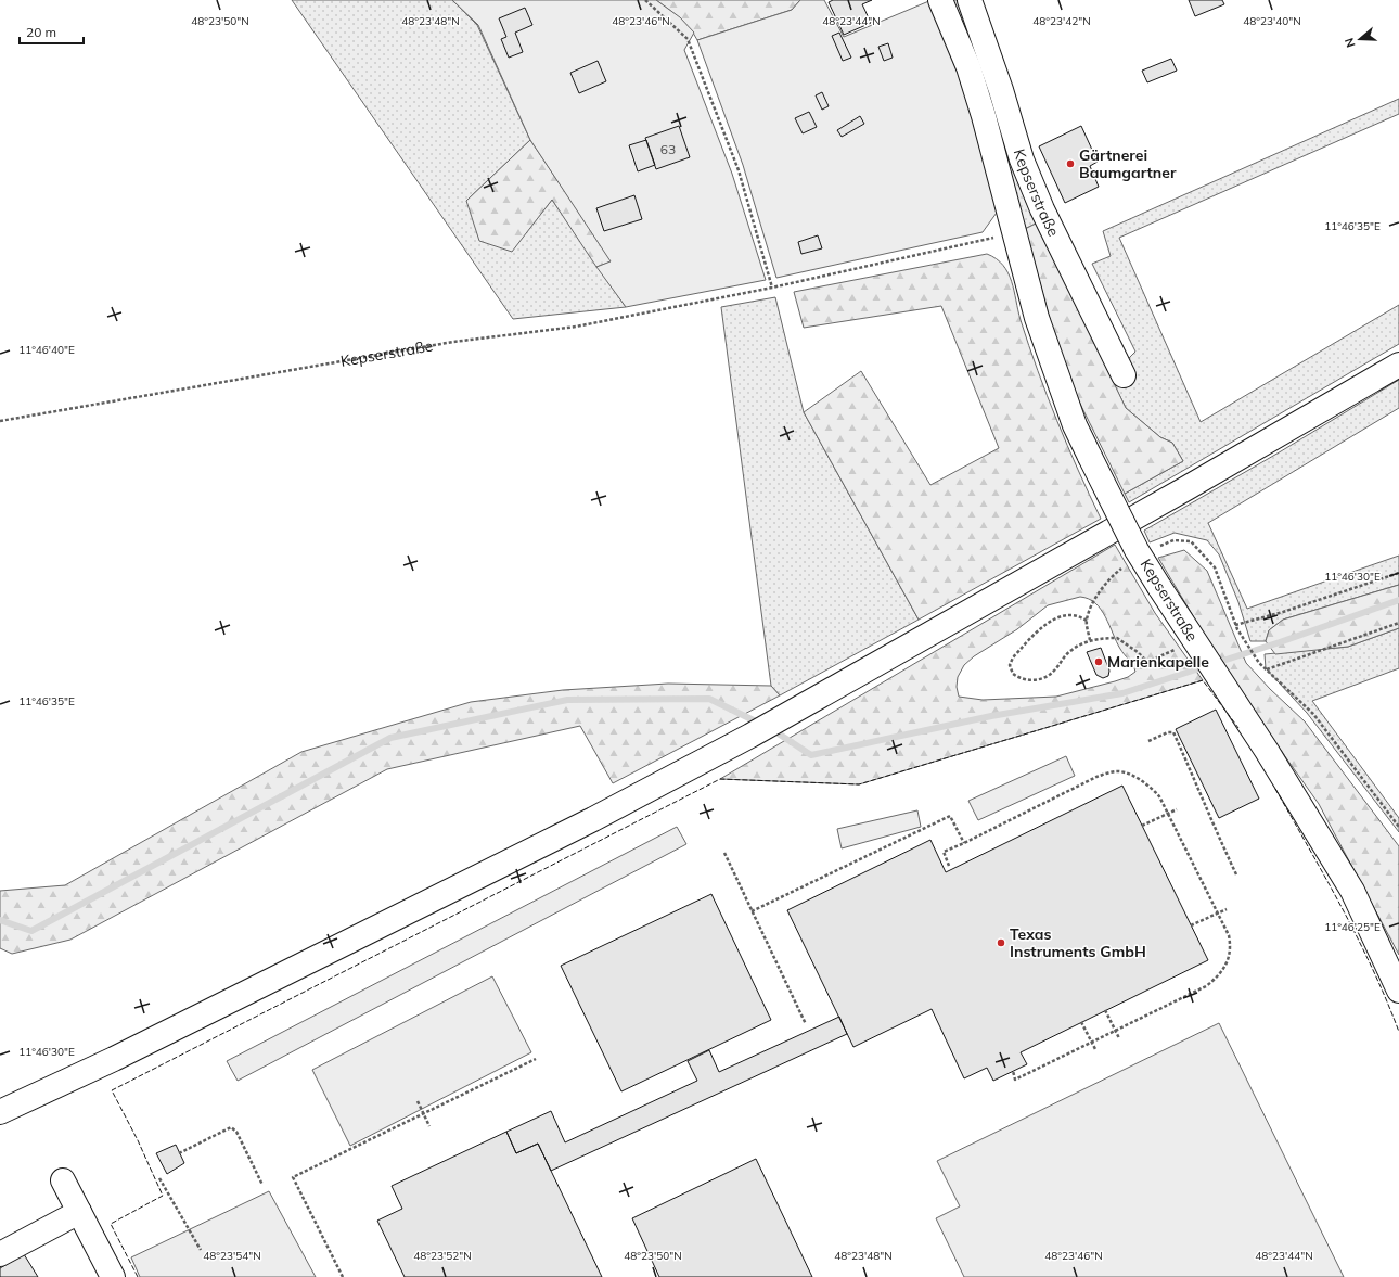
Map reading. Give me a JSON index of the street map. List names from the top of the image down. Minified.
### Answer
{"streets":{"street":["Kepserstraße"]},"places":["Gärtnerei Baumgartner","Marienkapelle","Texas Instruments GmbH"],"house_numbers":["63"],"scale_bar":"20 m","north":"left","coordinates":["48°23'50\"N","48°23'48\"N","48°23'46\"N","48°23'44\"N","48°23'42\"N","48°23'40\"N","11°46'35\"E","11°46'40\"E","11°46'30\"E","11°46'25\"E","48°23'54\"N","48°23'52\"N"]}
